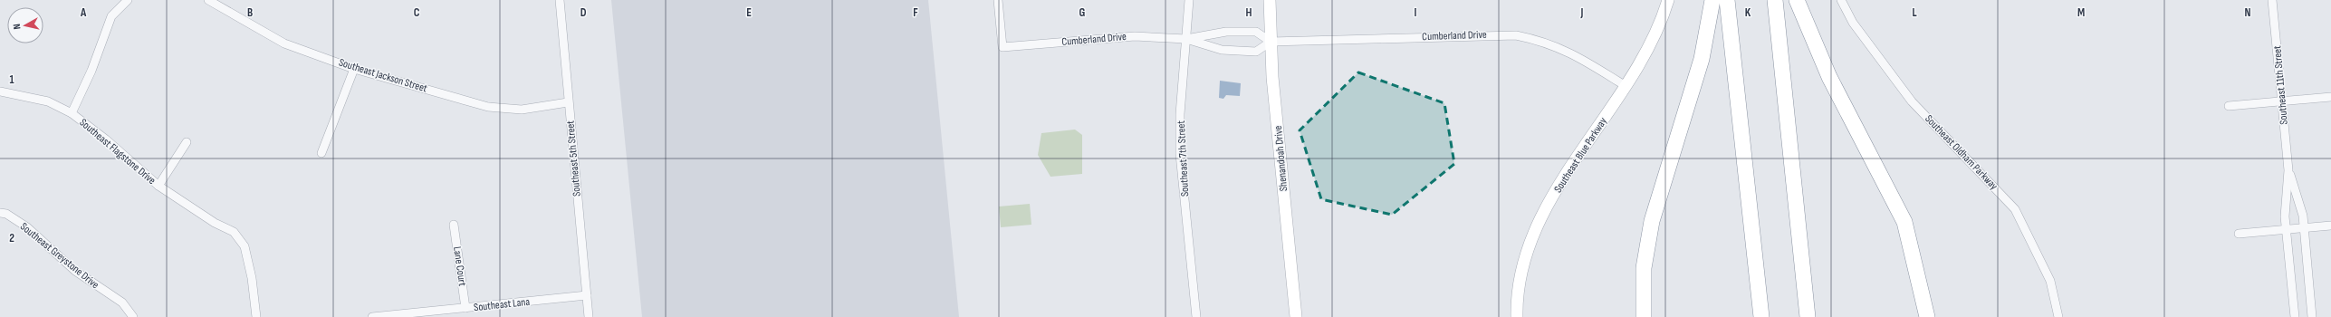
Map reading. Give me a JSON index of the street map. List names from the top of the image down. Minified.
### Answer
{"streets":{"street":["Cumberland Drive","Southeast Jackson Street","Southeast 11th Street","Southeast Flagstone Drive","Southeast Oldham Parkway","Southeast Blue Parkway","Southeast 5th Street","Southeast 7th Street","Shenandoah Drive","Southeast Greystone Drive","Lane Court","Southeast Lana"]},"crossings":[["Cumberland Drive","Southeast Blue Parkway"],["Cumberland Drive","Southeast 7th Street"],["Cumberland Drive","Shenandoah Drive"],["Southeast Jackson Street","Southeast 5th Street"],["Southeast 5th Street","Southeast Lana"],["Lane Court","Southeast Lana"]],"north":"left","grid":{"columns":["A","B","C","D","E","F","G","H","I","J","K","L","M","N"],"rows":["1","2"]}}
